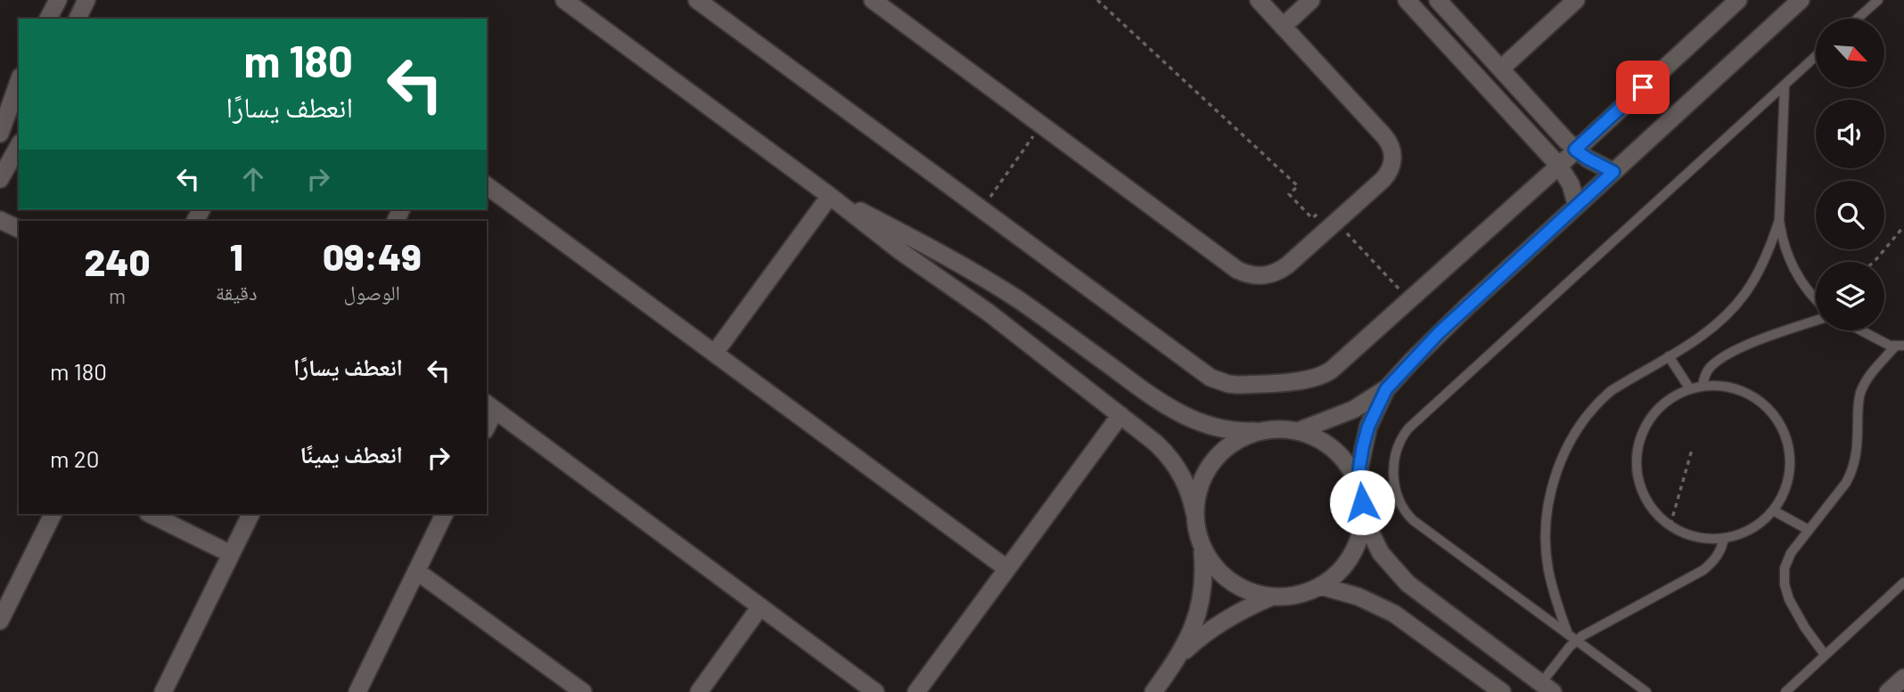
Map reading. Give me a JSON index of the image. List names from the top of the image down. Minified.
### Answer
{"north":"bottom right","page":{"turn":["180 m","انعطف يسارًا"],"eta":["09:49","الوصول","1","دقيقة","240","m"],"list":[{"name":"انعطف يسارًا","value":"180 m"},{"name":"انعطف يمينًا","value":"20 m"}]}}
